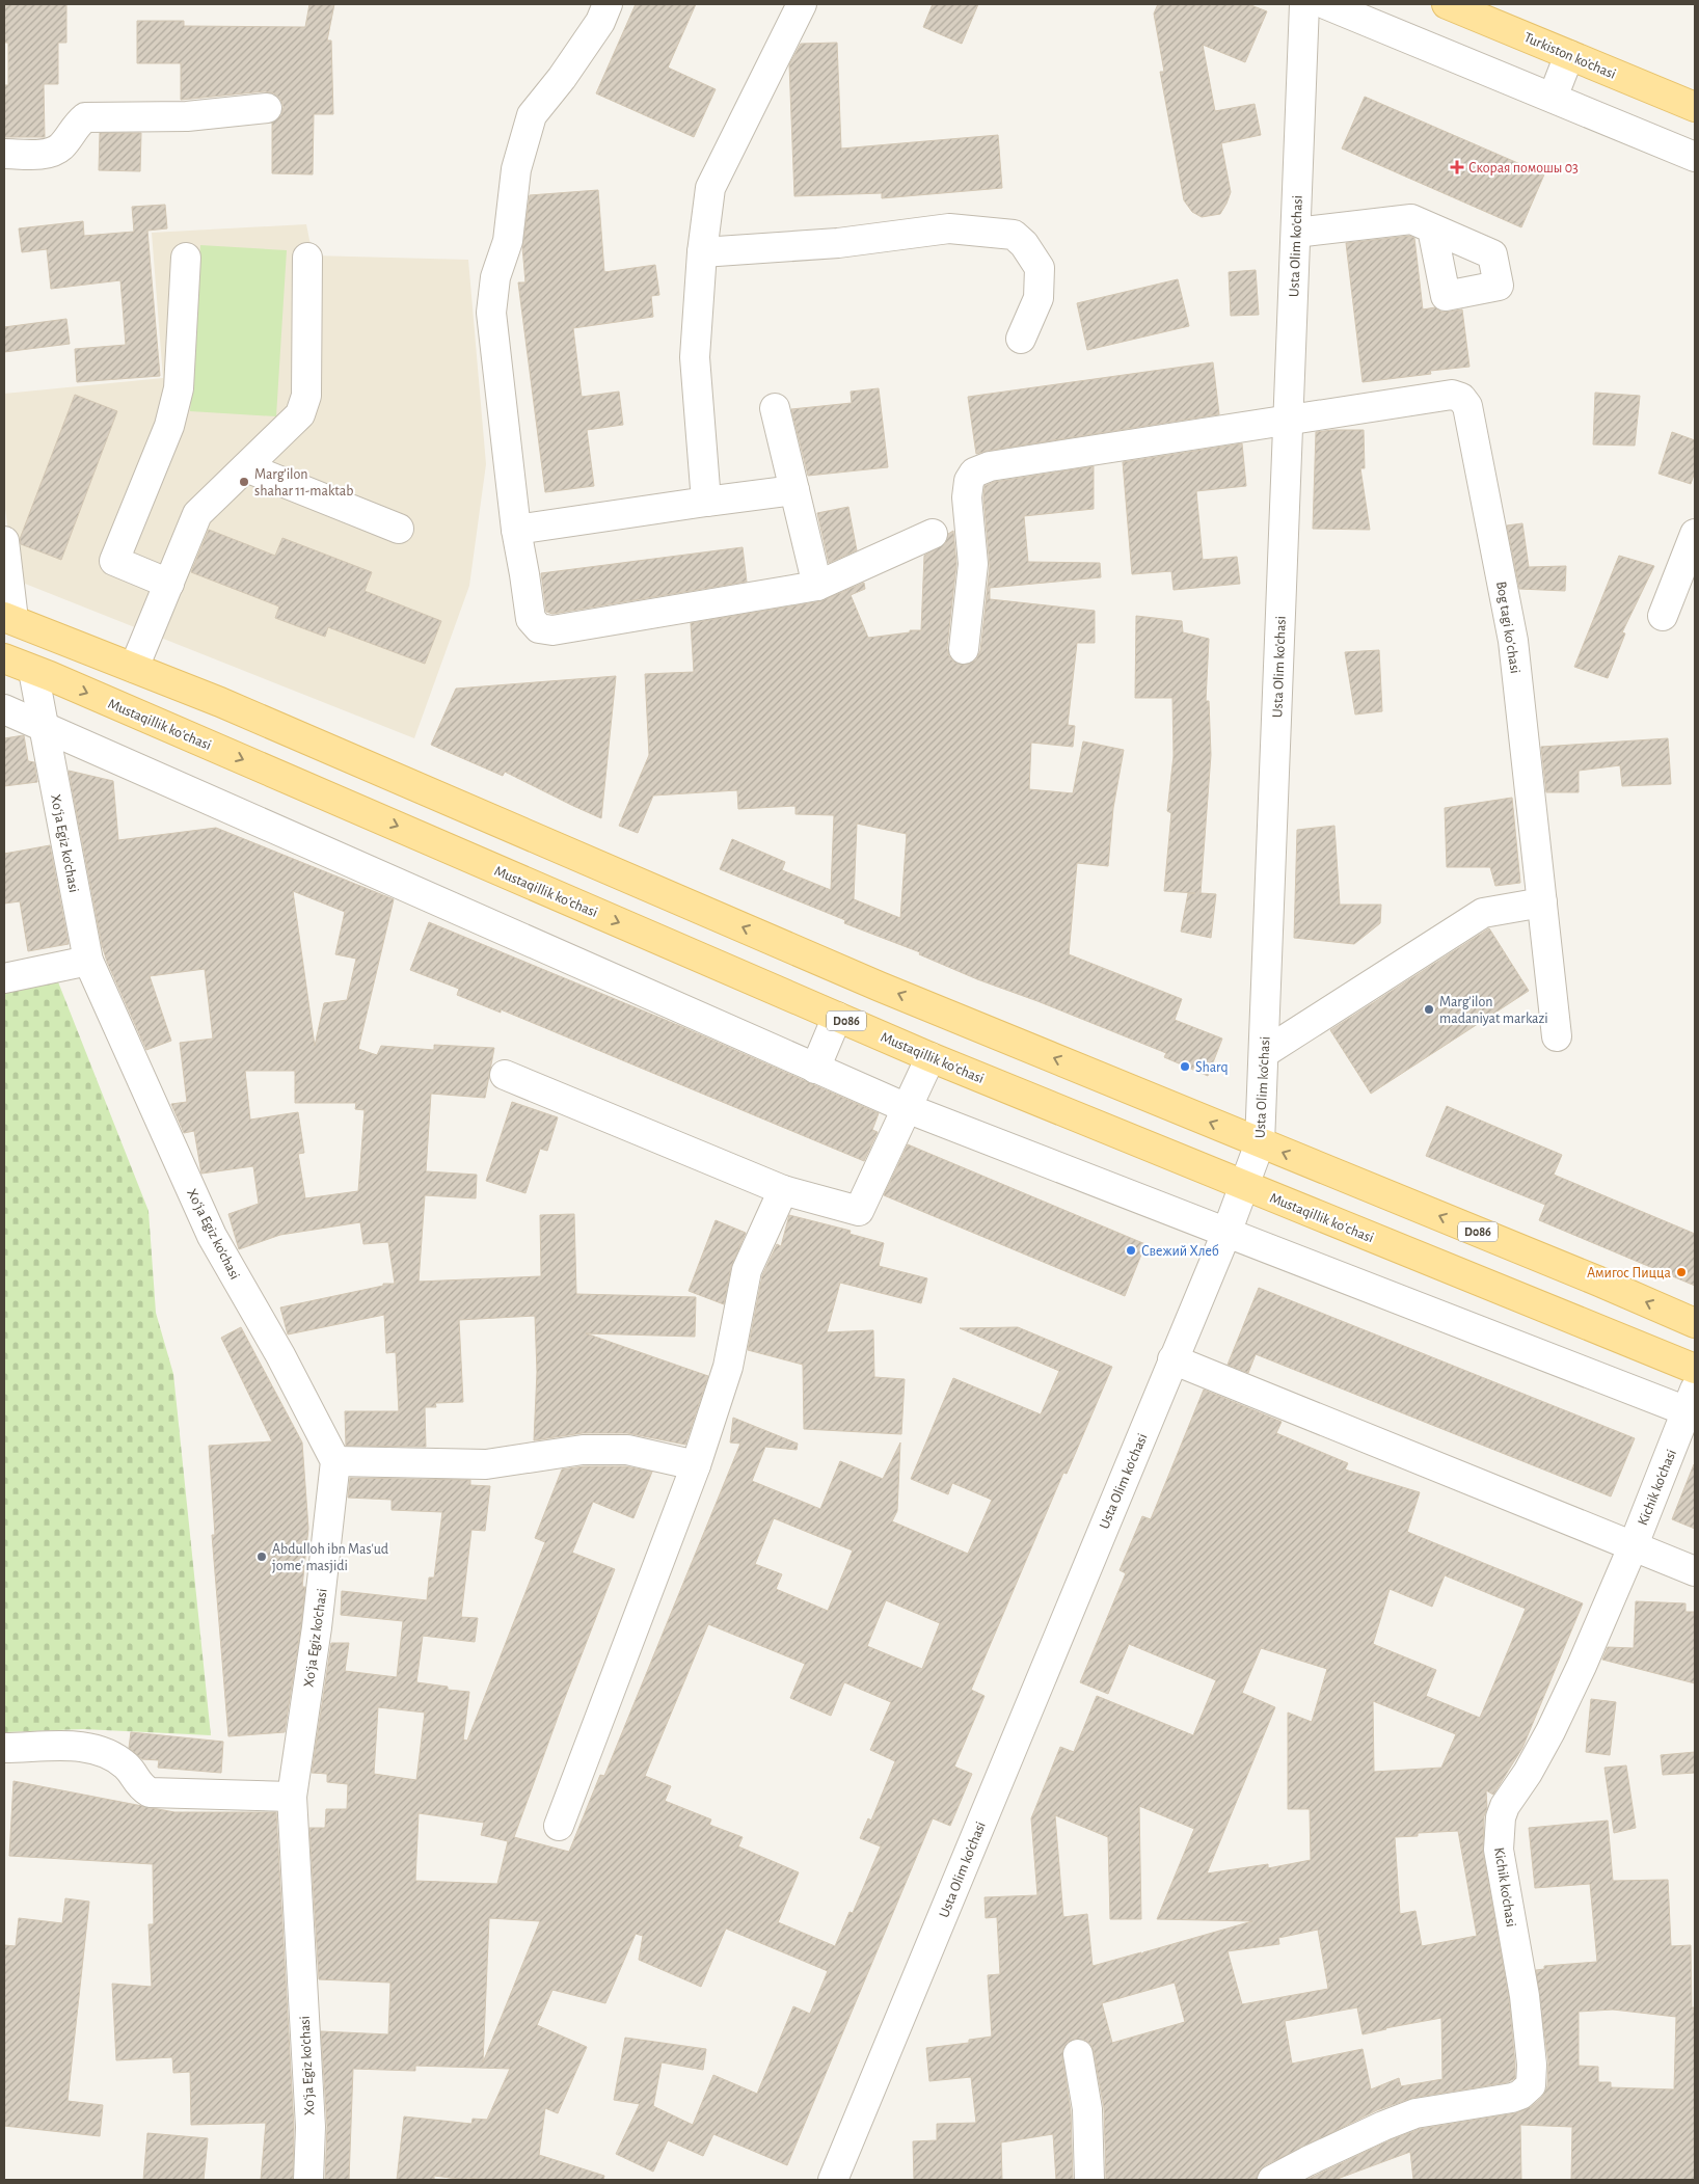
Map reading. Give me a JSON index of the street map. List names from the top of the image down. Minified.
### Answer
{"streets":{"main road":["Turkiston ko’chasi","Mustaqillik koʻchasi","D086"],"street":["Usta Olim ko'chasi","Bog tagi koʻchasi","Xoʻja Egiz ko'chasi","Kichik ko'chasi"]},"crossings":[["Usta Olim ko'chasi","Bog tagi koʻchasi"],["Usta Olim ko'chasi","Mustaqillik koʻchasi"],["Usta Olim ko'chasi","D086"],["Mustaqillik koʻchasi","Xoʻja Egiz ko'chasi"]],"places":{"health":["Скорая помошы 03"],"other":["Marg'ilon shahar 11-maktab","Marg'ilon madaniyat markazi","Sharq","Свежий Хлеб","Амигос Пицца","Abdulloh ibn Mas'ud jome' masjidi"]}}
